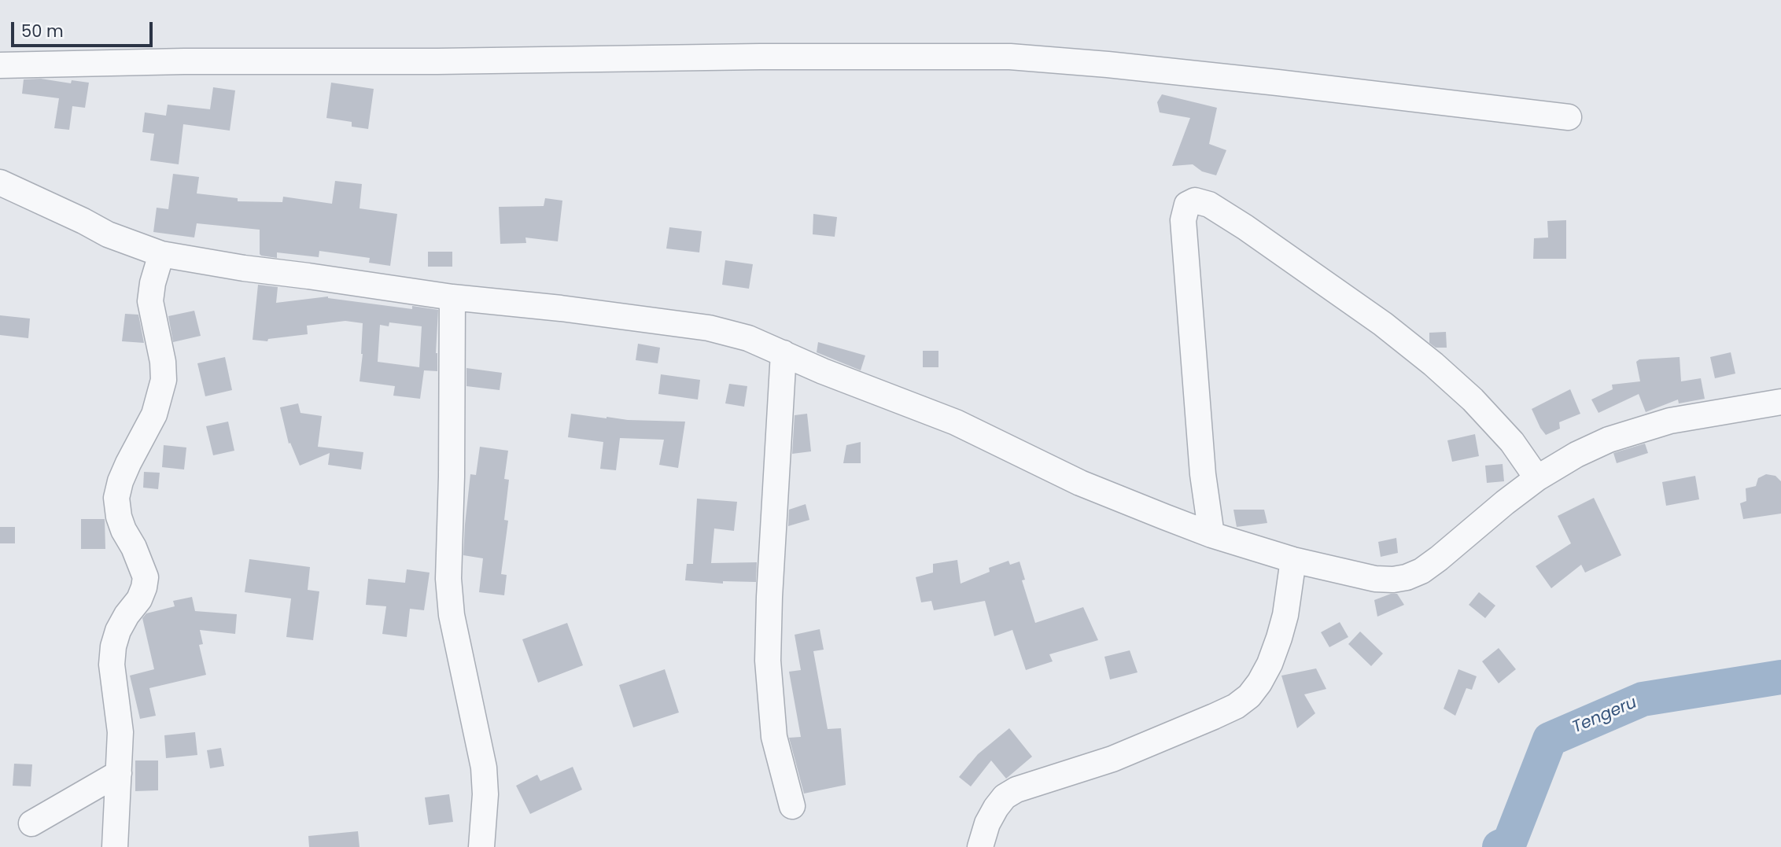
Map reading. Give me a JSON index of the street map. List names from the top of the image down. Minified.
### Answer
{"water":["Tengeru"],"scale_bar":"50 m"}
